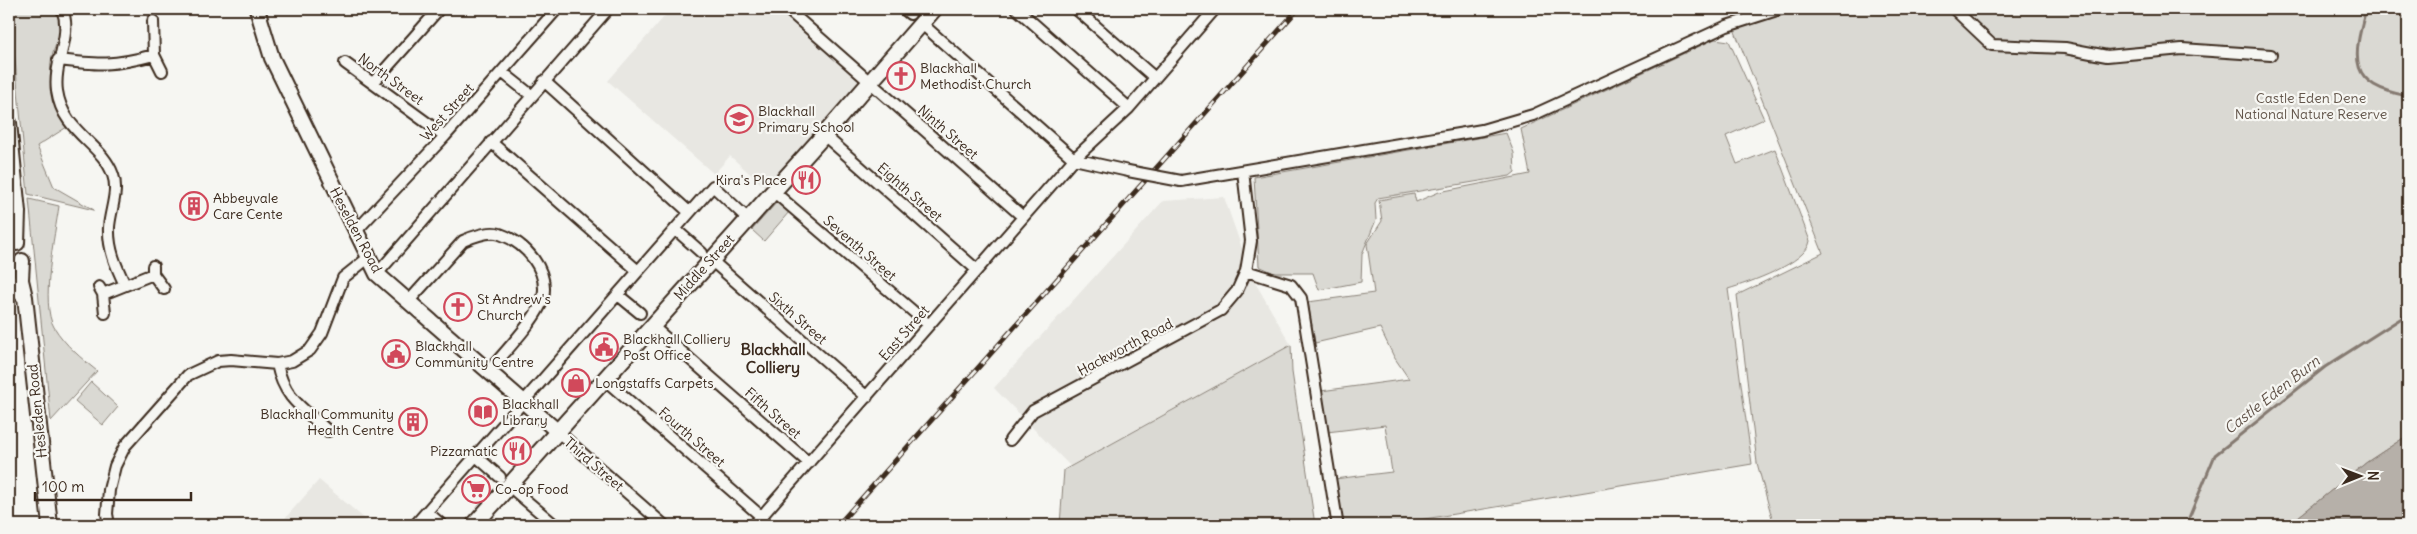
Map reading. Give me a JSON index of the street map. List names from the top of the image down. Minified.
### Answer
{"streets":{"main road":["Middle Street"],"street":["North Street","West Street","Ninth Street","Eighth Street","Heselden Road","Seventh Street","Sixth Street","East Street","Hackworth Road","Hesleden Road","Fifth Street","Fourth Street","Third Street"]},"crossings":[["North Street","West Street"],["West Street","Heselden Road"],["Ninth Street","Middle Street"],["Ninth Street","East Street"],["Eighth Street","Middle Street"],["Eighth Street","East Street"],["Heselden Road","Third Street"],["Seventh Street","Middle Street"],["Seventh Street","East Street"],["Middle Street","Sixth Street"],["Middle Street","Fifth Street"],["Middle Street","Fourth Street"],["Middle Street","Third Street"],["Sixth Street","East Street"],["East Street","Fifth Street"],["East Street","Fourth Street"]],"districts":["Blackhall Colliery"],"water":["Castle Eden Burn"],"parks":["Castle Eden Dene National Nature Reserve"],"places":{"church":["Blackhall Methodist Church","St Andrew's Church"],"school or university":["Blackhall Primary School"],"restaurant":["Kira's Place","Pizzamatic"],"building":["Abbeyvale Care Cente","Blackhall Community Health Centre"],"public building":["Blackhall Colliery Post Office","Blackhall Community Centre"],"shop":["Longstaffs Carpets"],"library":["Blackhall Library"],"supermarket":["Co-op Food"]},"scale_bar":"100 m","north":"right"}
